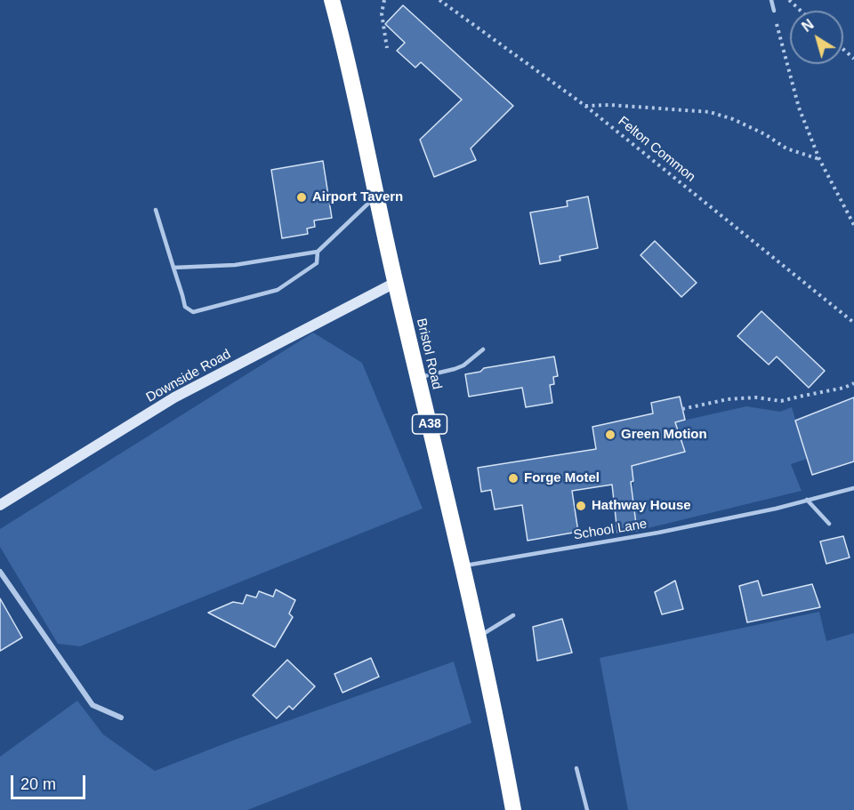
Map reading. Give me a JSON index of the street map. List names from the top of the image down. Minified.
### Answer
{"streets":{"highway":["Bristol Road","A38"],"street":["Downside Road"],"lane":["School Lane"],"path":["Felton Common"]},"crossings":[["Bristol Road","Downside Road"],["Bristol Road","School Lane"]],"places":["Airport Tavern","Green Motion","Forge Motel","Hathway House"],"scale_bar":"20 m","north":"top left"}
